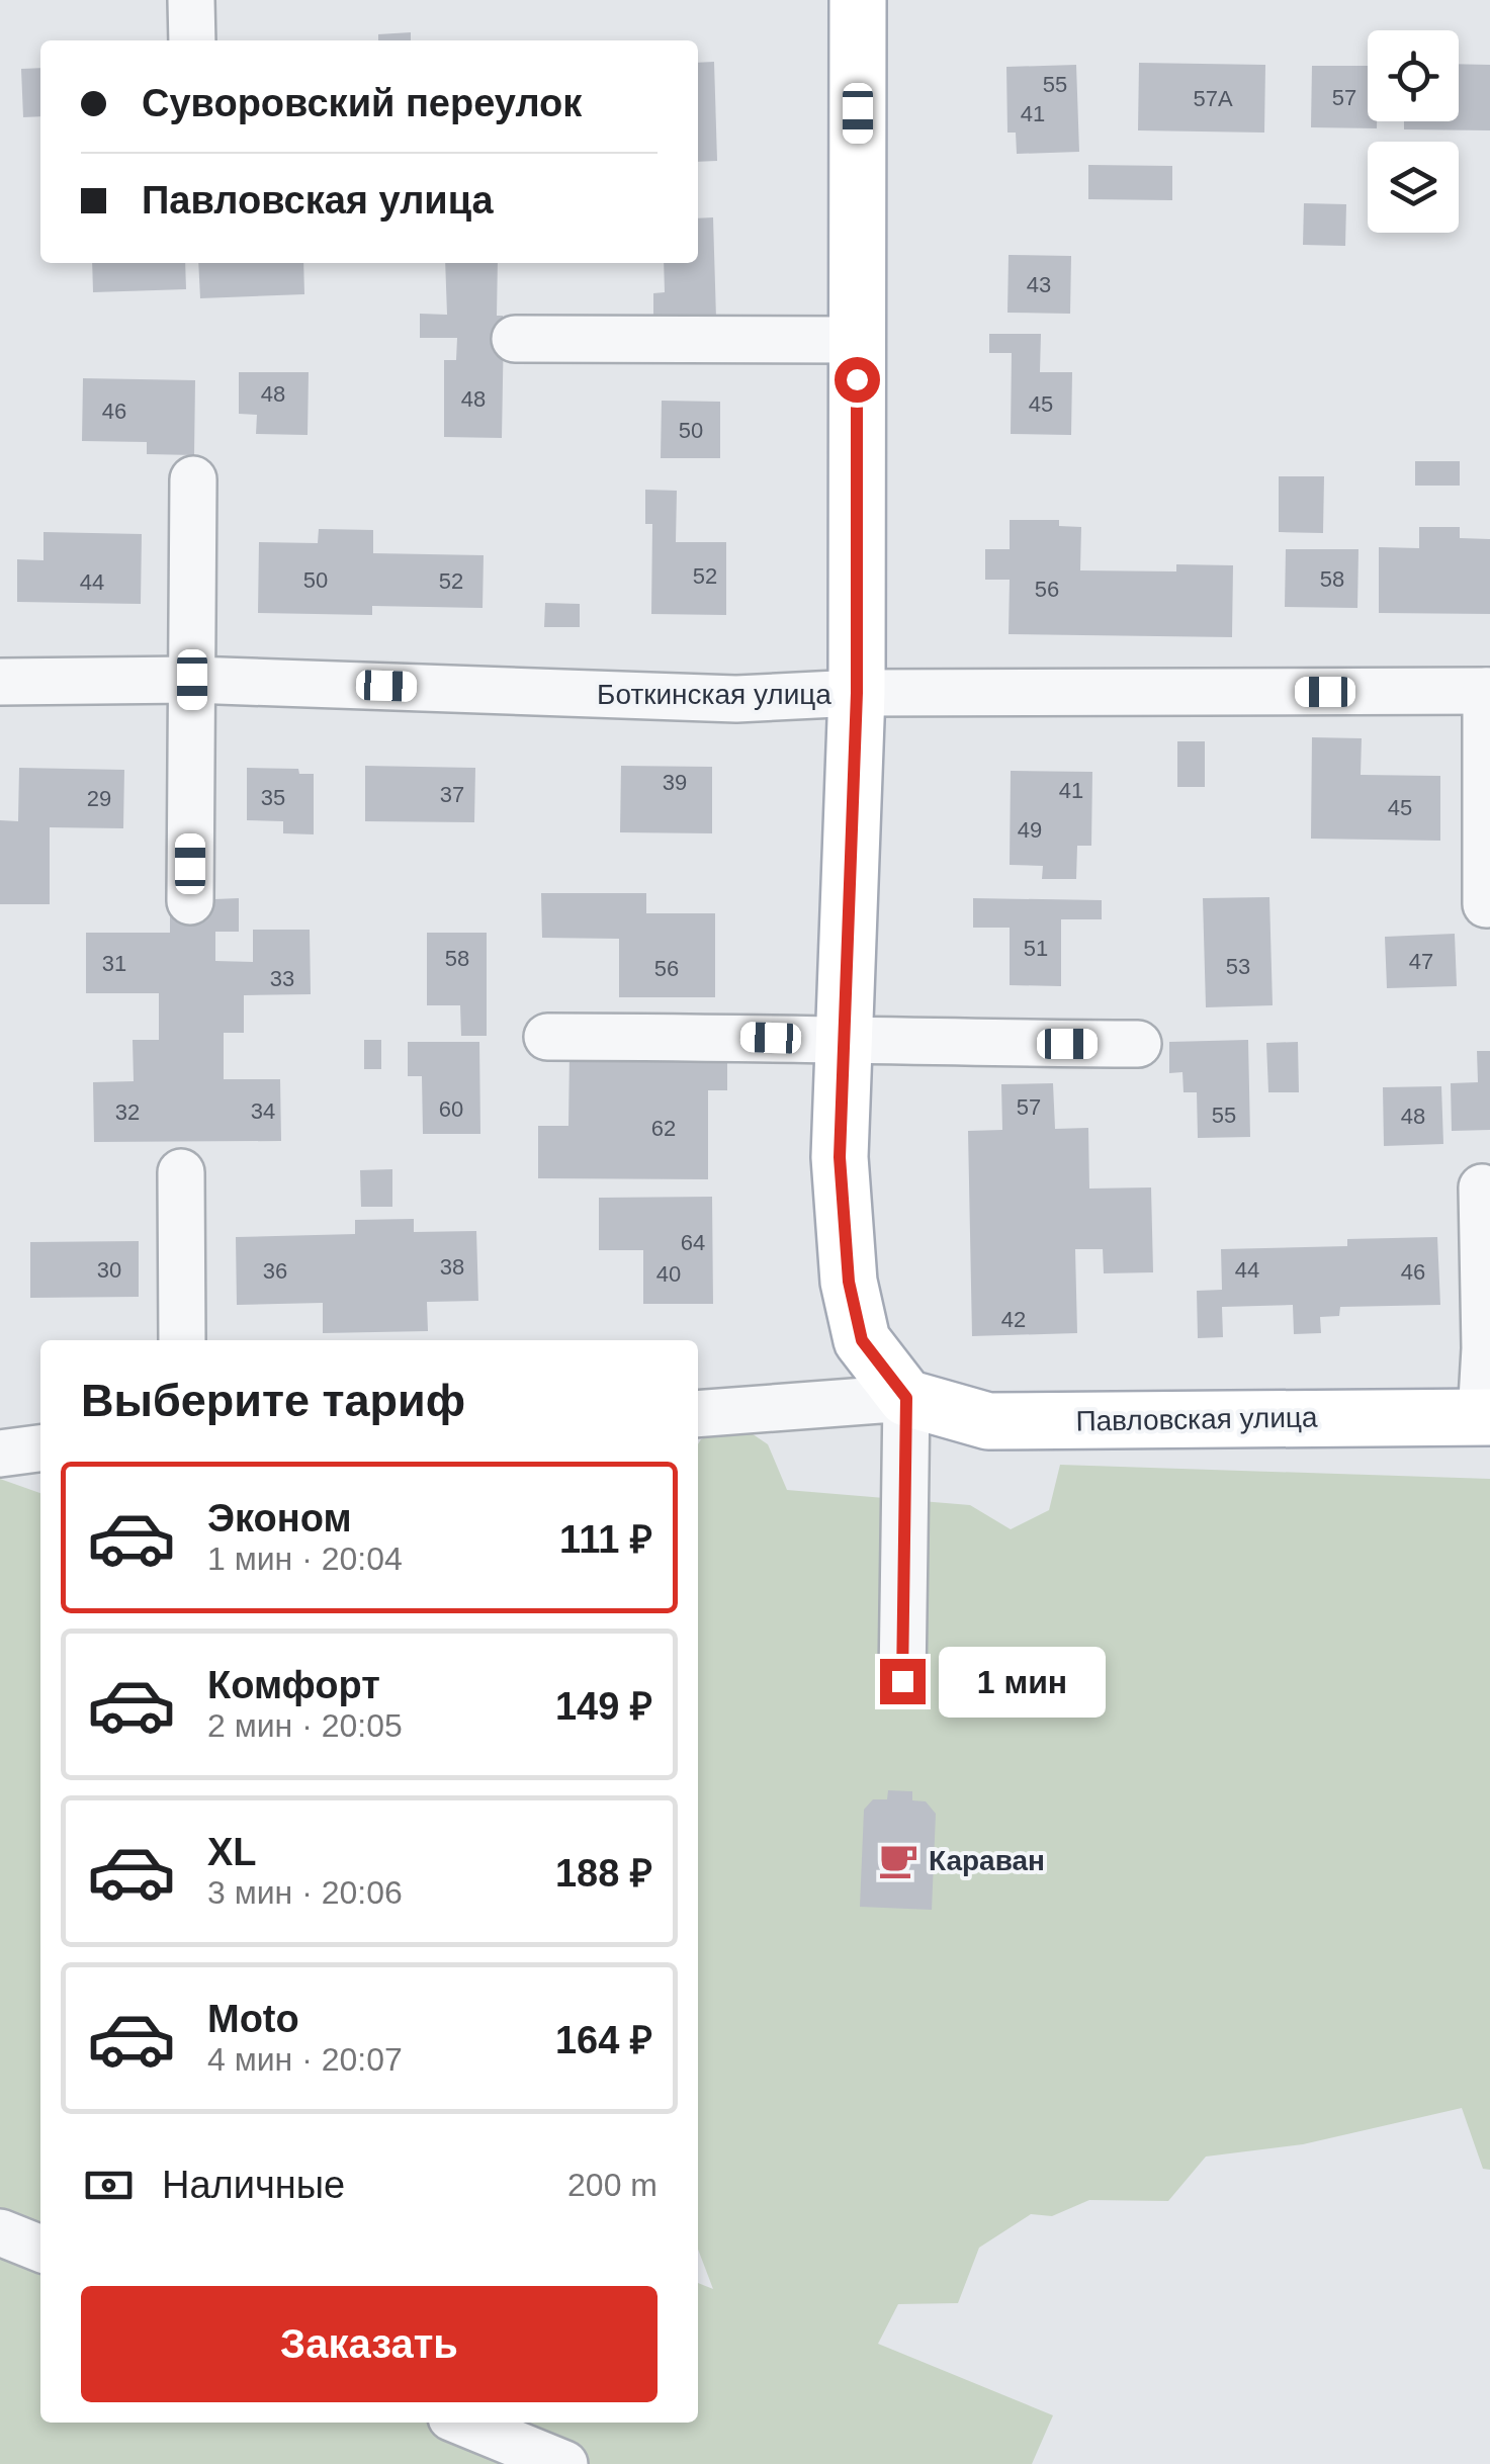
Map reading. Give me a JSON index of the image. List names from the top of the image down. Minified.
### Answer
{"streets":{"main road":["Павловская улица"],"street":["Боткинская улица"]},"places":{"cafe":["Караван"]},"house_numbers":["55","57","57А","41","43","48","48","45","46","50","52","58","50","52","44","56","39","41","37","35","29","45","49","51","58","47","31","53","56","33","57","60","34","32","55","48","62","64","38","30","44","36","46","40","42"],"page":{"banner":["Суворовский переулок","Павловская улица"],"heading":"Выберите тариф","list":[{"name":"Эконом","note":"1 мин · 20:04","value":"111 ₽"},{"name":"Комфорт","note":"2 мин · 20:05","value":"149 ₽"},{"name":"XL","note":"3 мин · 20:06","value":"188 ₽"},{"name":"Moto","note":"4 мин · 20:07","value":"164 ₽"}],"bubble":"1 мин","pay":["Наличные","200 m"],"buttons":"Заказать"}}
